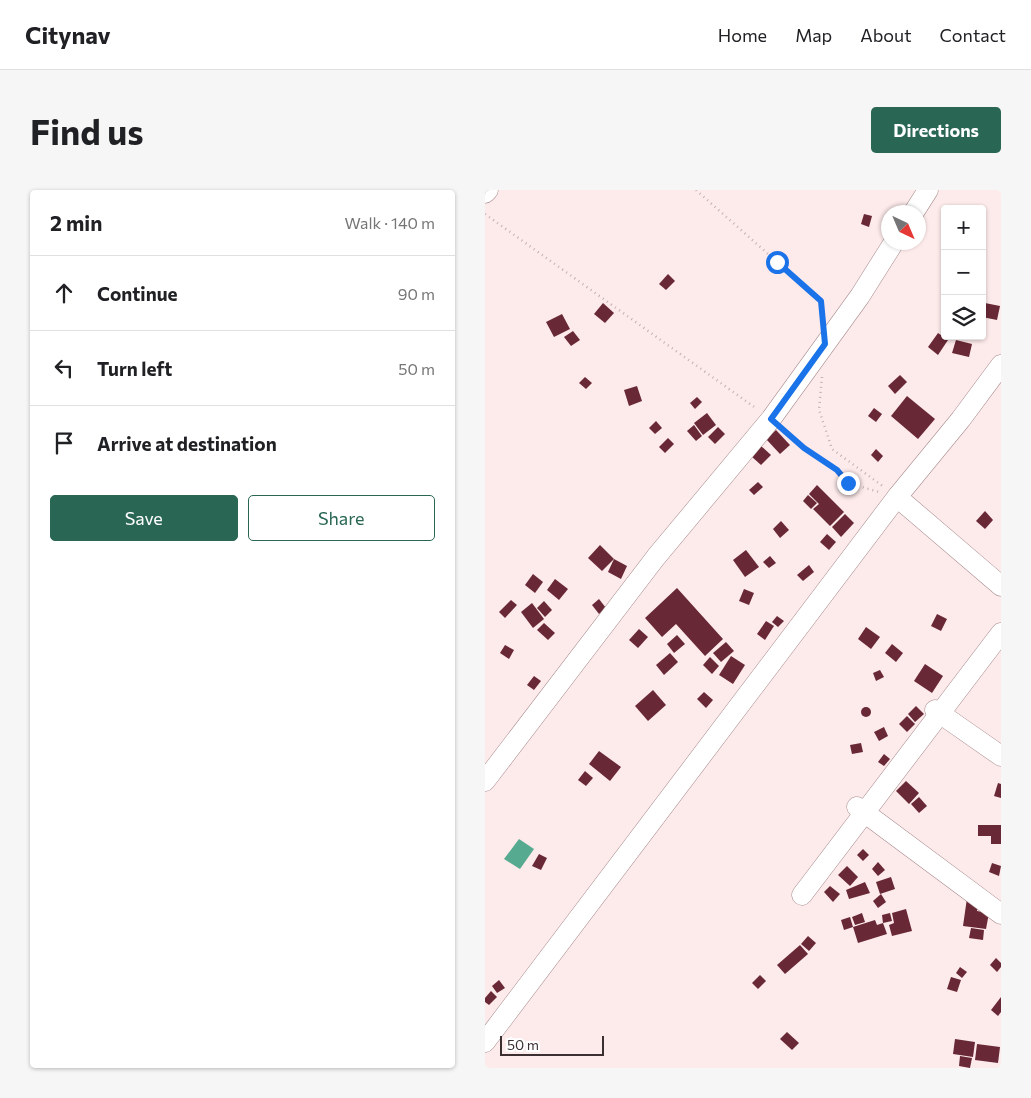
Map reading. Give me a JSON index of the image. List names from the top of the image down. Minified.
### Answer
{"scale_bar":"50 m","north":"bottom right","page":{"header":"Citynav","nav":["Home","Map","About","Contact"],"buttons":["Directions",["Save","Share"]],"title":"Find us","heading":["2 min","Walk · 140 m"],"map_buttons":["+","−"],"list":[["Continue","90 m"],["Turn left","50 m"],"Arrive at destination"],"scale":"50 m"}}
